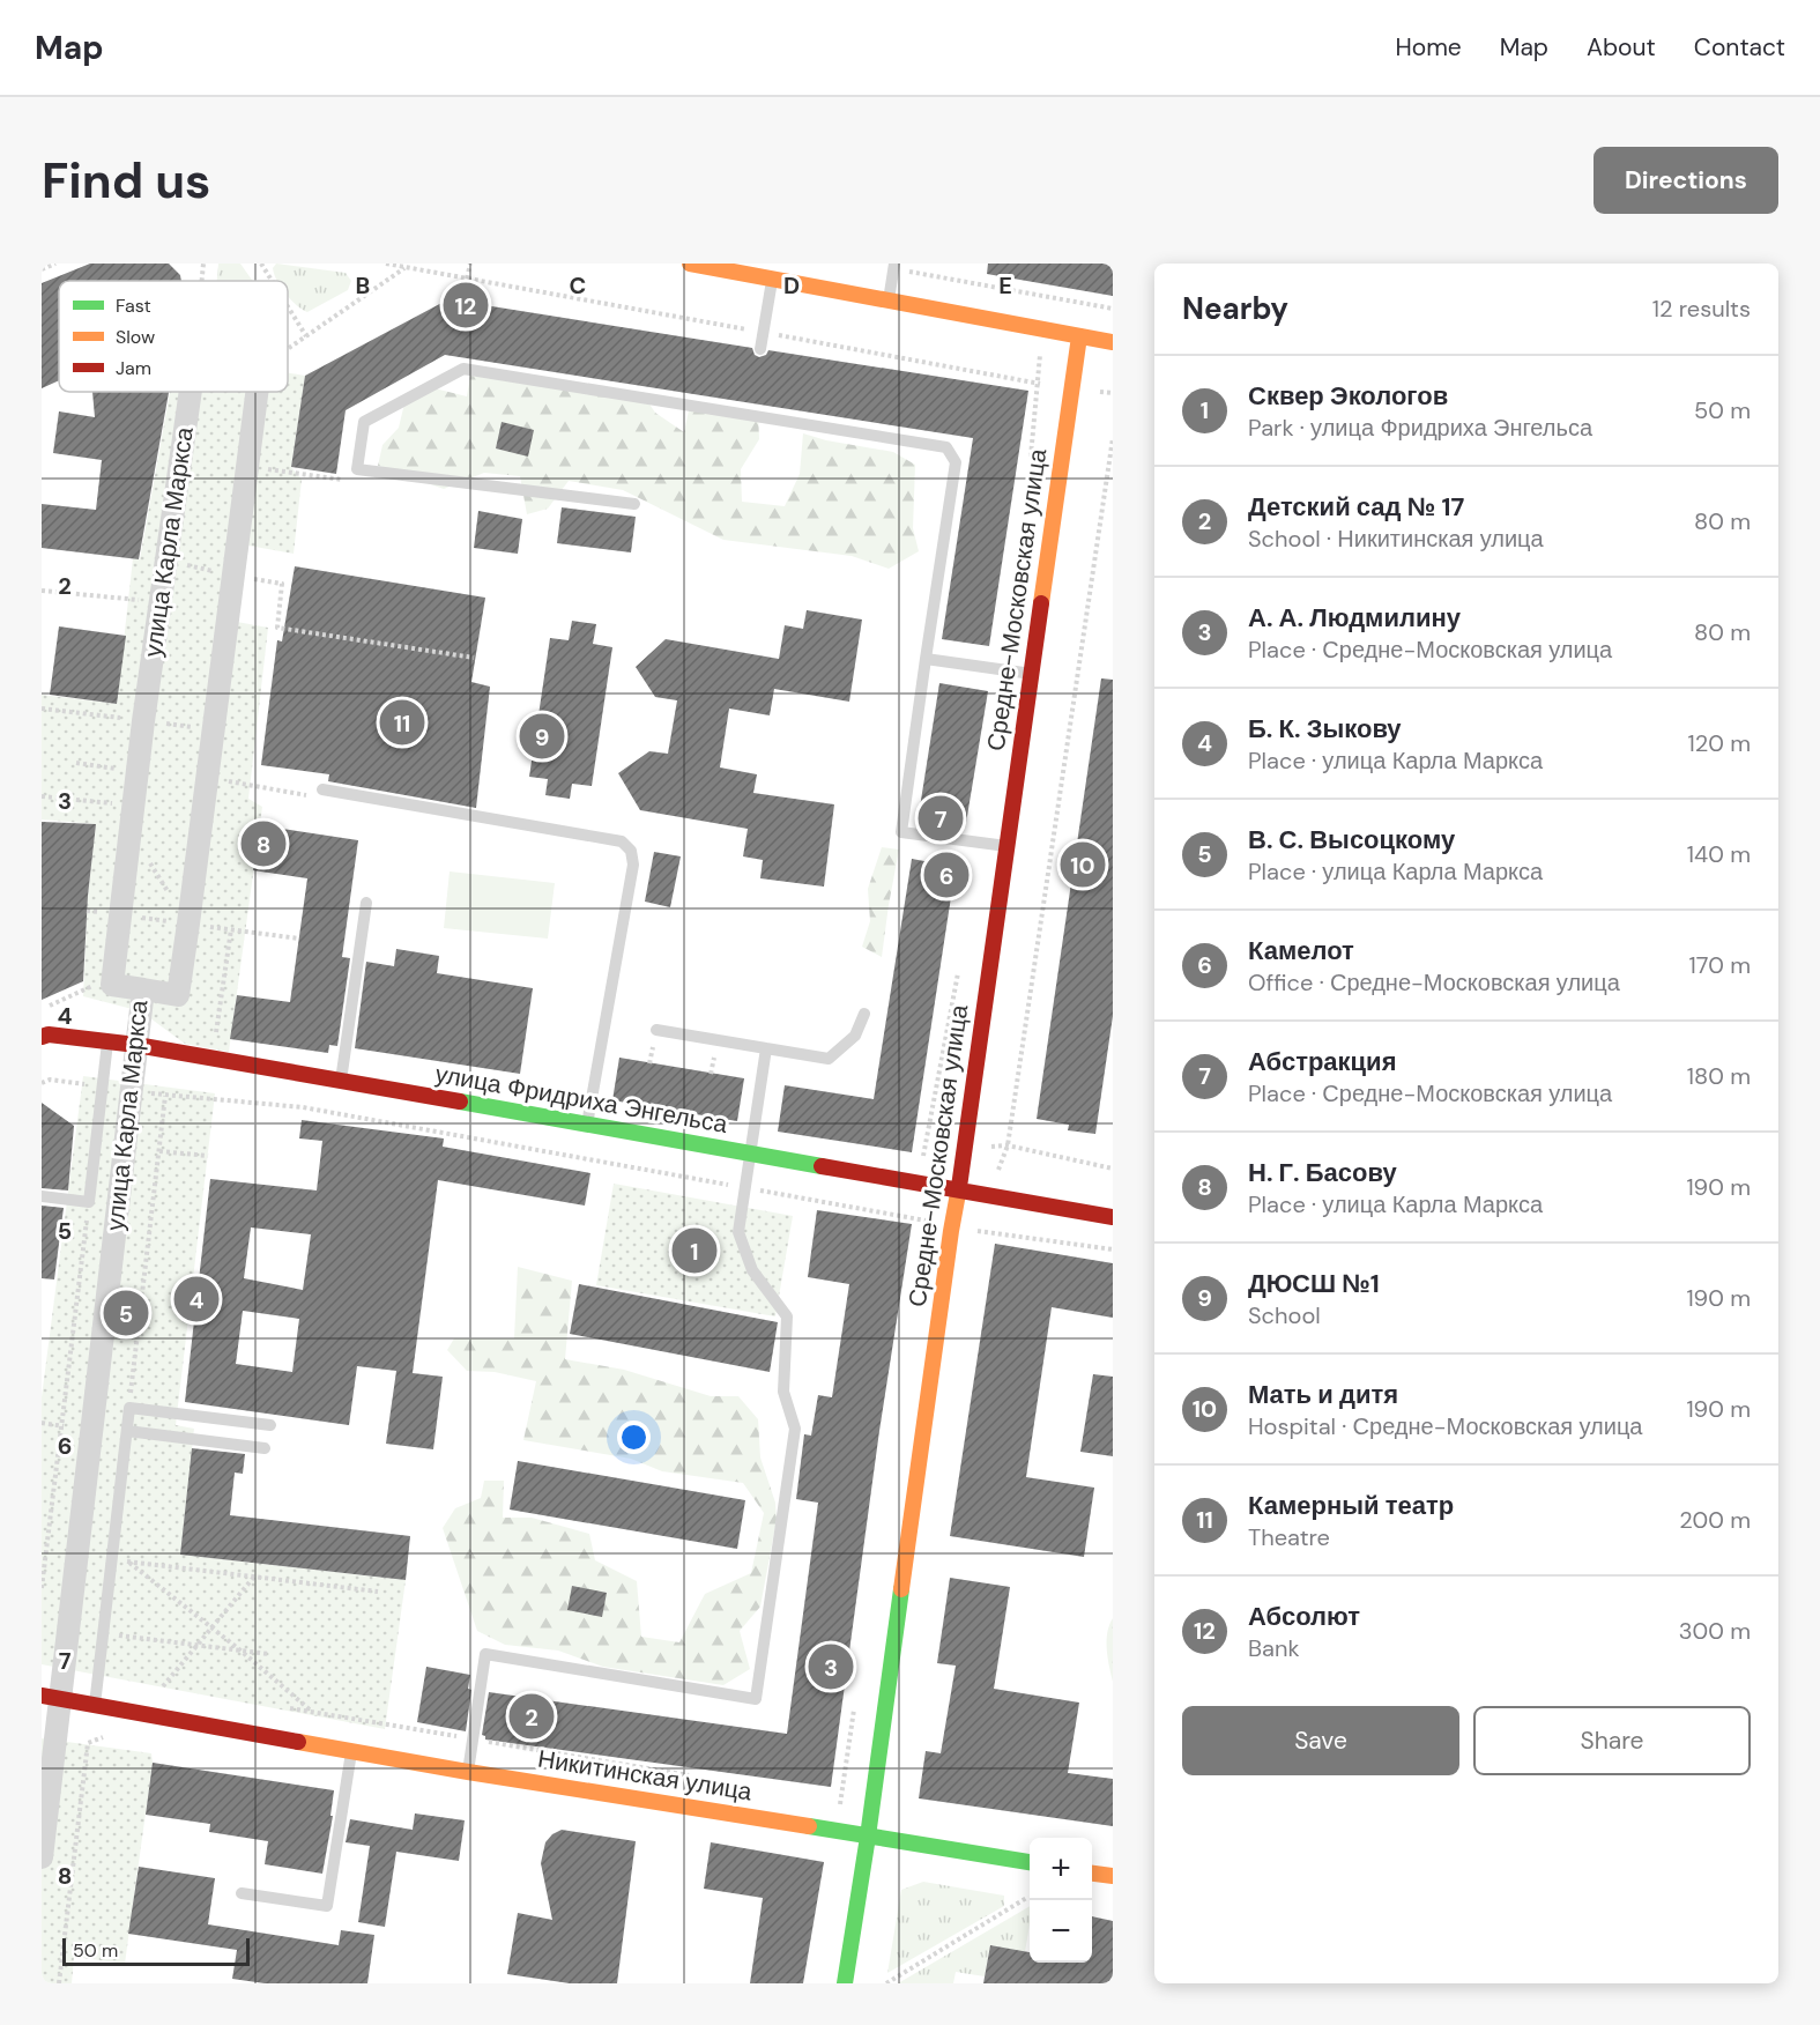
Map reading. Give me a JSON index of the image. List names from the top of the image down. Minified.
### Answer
{"streets":{"street":["улица Карла Маркса","Средне-Московская улица","улица Фридриха Энгельса","Никитинская улица"]},"crossings":[["улица Карла Маркса","улица Фридриха Энгельса"],["улица Карла Маркса","Никитинская улица"],["Средне-Московская улица","улица Фридриха Энгельса"],["Средне-Московская улица","Никитинская улица"]],"legend":["Fast","Slow","Jam"],"scale_bar":"50 m","page":{"header":"Map","nav":["Home","Map","About","Contact"],"buttons":["Directions",["Save","Share"]],"title":"Find us","heading":["Nearby","12 results"],"pins":["12","11","9","7","8","10","6","1","4","5","3","2"],"list":[{"mark":"1","name":"Сквер Экологов","note":"Park · улица Фридриха Энгельса","value":"50 m"},{"mark":"2","name":"Детский сад № 17","note":"School · Никитинская улица","value":"80 m"},{"mark":"3","name":"А. А. Людмилину","note":"Place · Средне-Московская улица","value":"80 m"},{"mark":"4","name":"Б. К. Зыкову","note":"Place · улица Карла Маркса","value":"120 m"},{"mark":"5","name":"В. С. Высоцкому","note":"Place · улица Карла Маркса","value":"140 m"},{"mark":"6","name":"Камелот","note":"Office · Средне-Московская улица","value":"170 m"},{"mark":"7","name":"Абстракция","note":"Place · Средне-Московская улица","value":"180 m"},{"mark":"8","name":"Н. Г. Басову","note":"Place · улица Карла Маркса","value":"190 m"},{"mark":"9","name":"ДЮСШ №1","note":"School","value":"190 m"},{"mark":"10","name":"Мать и дитя","note":"Hospital · Средне-Московская улица","value":"190 m"},{"mark":"11","name":"Камерный театр","note":"Theatre","value":"200 m"},{"mark":"12","name":"Абсолют","note":"Bank","value":"300 m"}],"map_buttons":["+","−"],"scale":"50 m"},"grid":{"columns":["B","C","D","E"],"rows":["2","3","4","5","6","7","8"]}}
